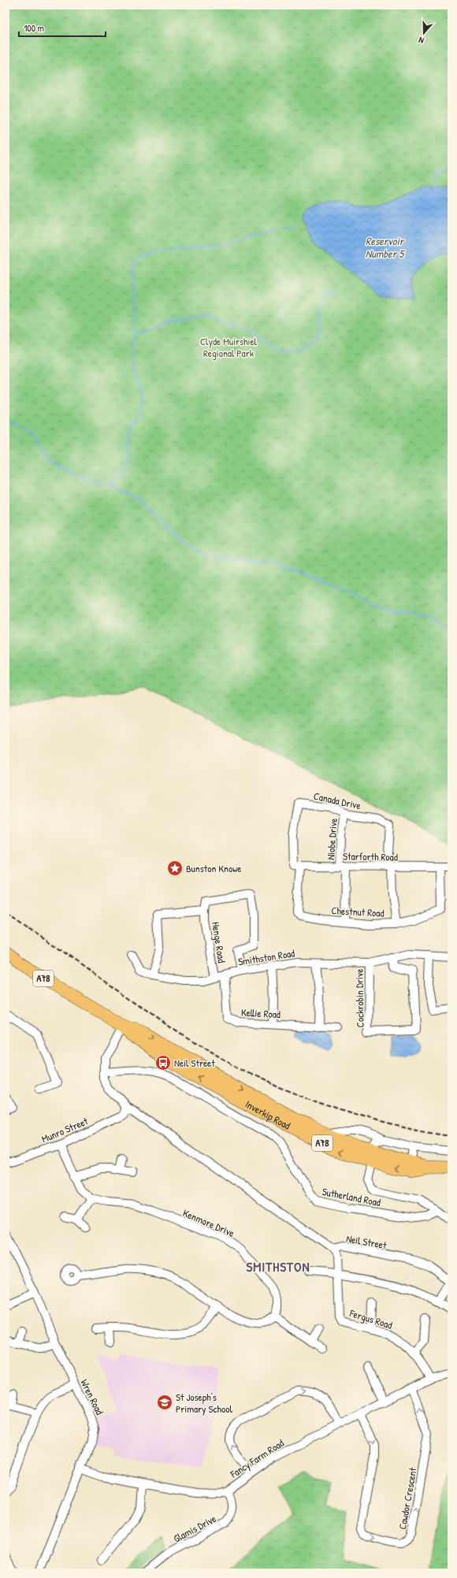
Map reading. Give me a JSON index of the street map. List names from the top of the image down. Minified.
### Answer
{"streets":{"highway":["A78","Inverkip Road"],"street":["Canada Drive","Niobe Drive","Starforth Road","Chestnut Road","Henge Road","Smithston Road","Cockrobin Drive","Kellie Road","Munro Street","Sutherland Road","Kenmore Drive","Neil Street","Fergus Road","Wren Road","Fancy Farm Road","Cawdor Crescent","Glamis Drive"]},"crossings":[["Canada Drive","Niobe Drive"],["Canada Drive","Starforth Road"],["Canada Drive","Chestnut Road"],["Niobe Drive","Starforth Road"],["Niobe Drive","Chestnut Road"],["Starforth Road","Chestnut Road"],["Henge Road","Smithston Road"],["Smithston Road","Cockrobin Drive"],["Smithston Road","Kellie Road"],["Inverkip Road","Neil Street"],["Munro Street","Kenmore Drive"],["Munro Street","Neil Street"],["Sutherland Road","Neil Street"],["Neil Street","Fergus Road"],["Fergus Road","Fancy Farm Road"],["Wren Road","Fancy Farm Road"],["Fancy Farm Road","Cawdor Crescent"],["Fancy Farm Road","Glamis Drive"]],"districts":["SMITHSTON"],"water":["Reservoir Number 5"],"parks":["Clyde Muirshiel Regional Park"],"places":{"place":["Bunston Knowe"],"bus stop":["Neil Street"],"school or university":["St Joseph's Primary School"]},"scale_bar":"100 m","north":"bottom"}
